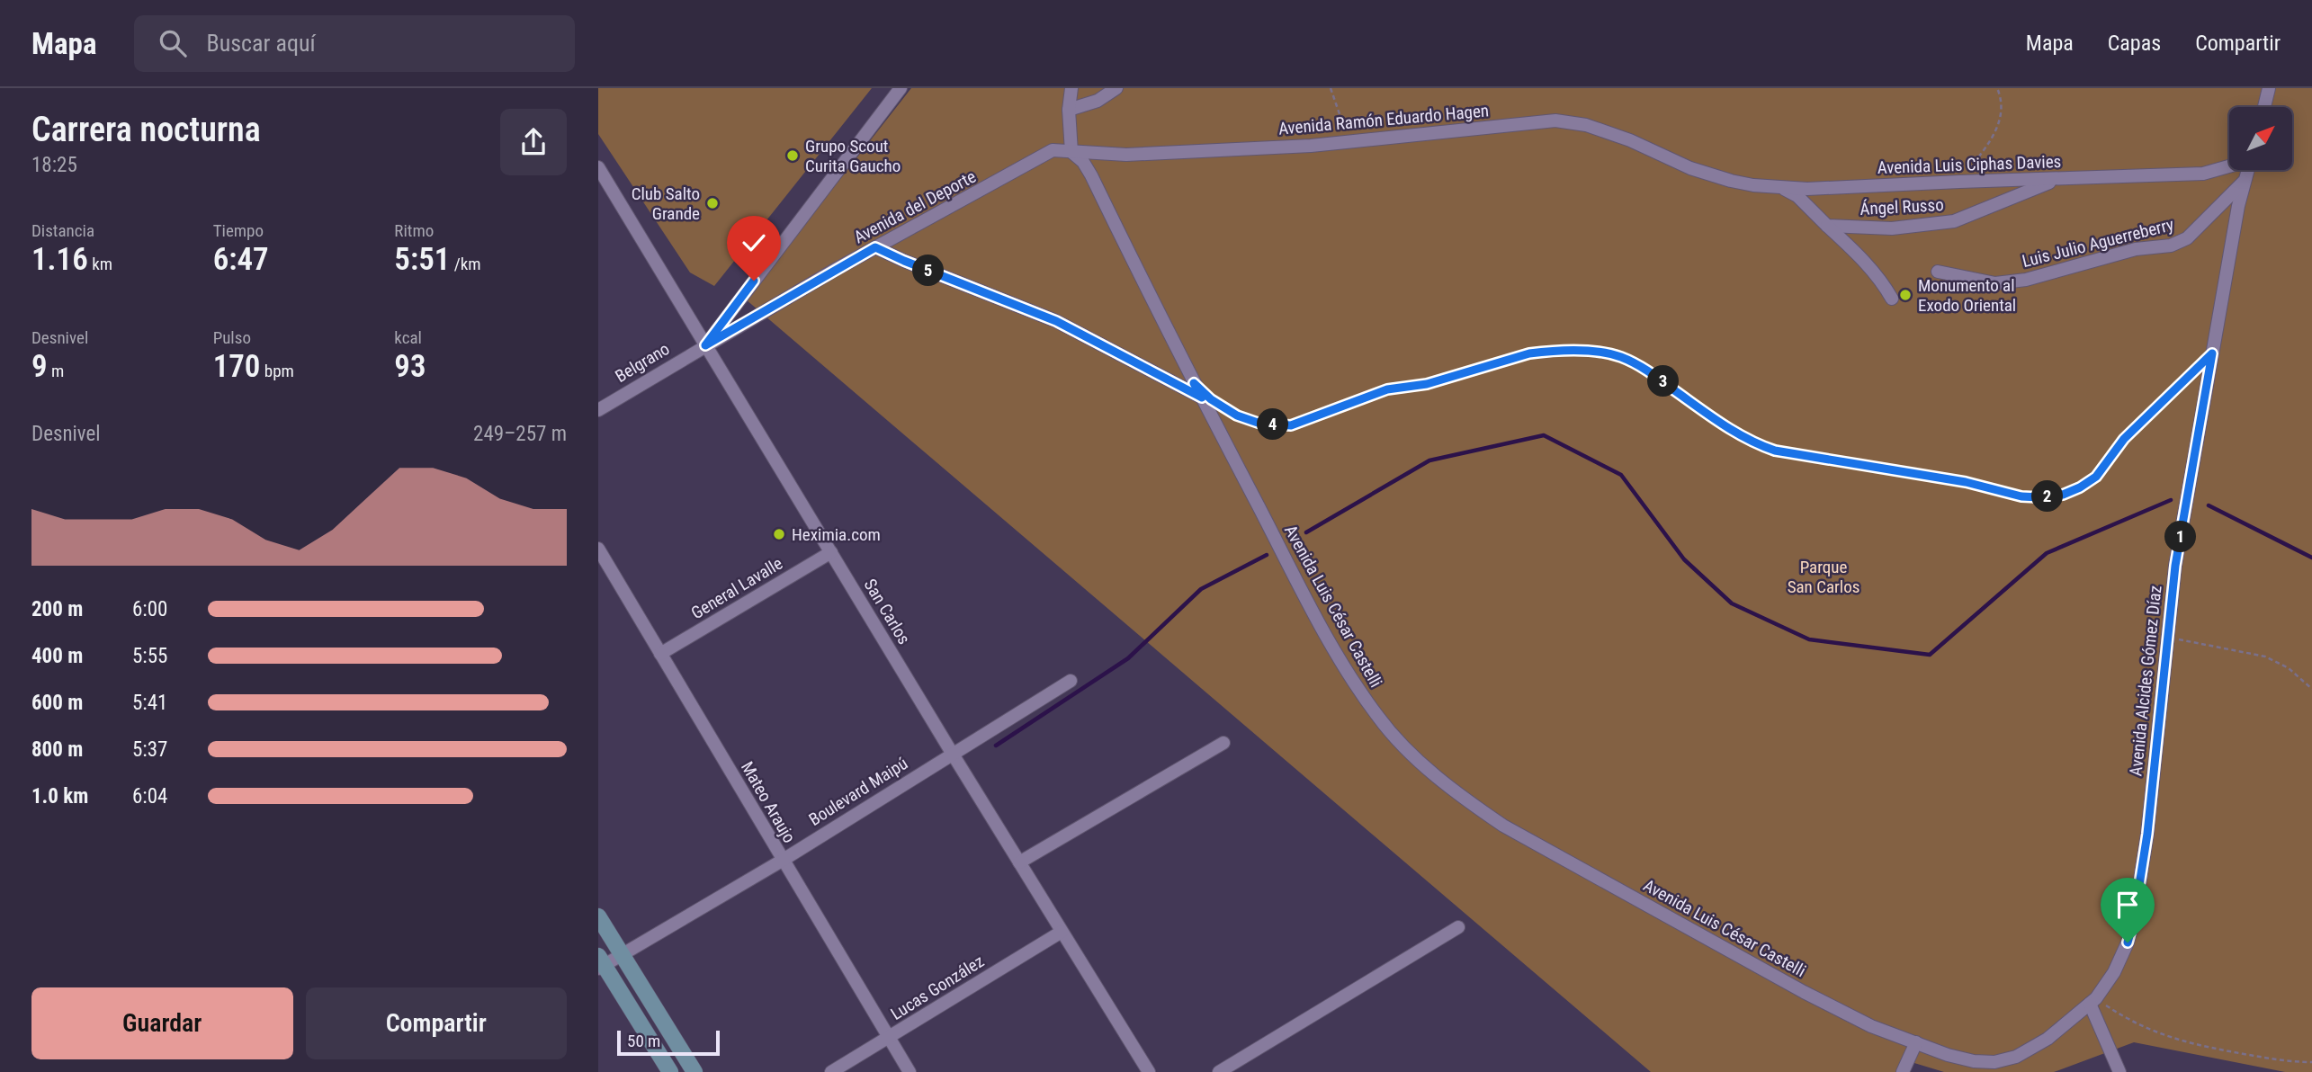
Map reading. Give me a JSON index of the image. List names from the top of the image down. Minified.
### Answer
{"streets":{"street":["Avenida Ramón Eduardo Hagen","Avenida Luis Ciphas Davies","Avenida del Deporte","Ángel Russo","Luis Julio Aguerreberry","Belgrano","General Lavalle","Avenida Luis César Castelli","San Carlos","Avenida Alcides Gómez Díaz","Boulevard Maipú","Mateo Araujo","Lucas González"]},"crossings":[["Avenida Ramón Eduardo Hagen","Avenida Luis Ciphas Davies"],["Avenida Ramón Eduardo Hagen","Avenida del Deporte"],["Avenida Ramón Eduardo Hagen","Avenida Luis César Castelli"],["Avenida Luis Ciphas Davies","Ángel Russo"],["Avenida del Deporte","Belgrano"],["Avenida del Deporte","Avenida Luis César Castelli"],["Avenida del Deporte","San Carlos"],["Luis Julio Aguerreberry","Avenida Alcides Gómez Díaz"],["Belgrano","San Carlos"],["General Lavalle","San Carlos"],["General Lavalle","Mateo Araujo"],["Avenida Luis César Castelli","Avenida Alcides Gómez Díaz"],["San Carlos","Boulevard Maipú"],["San Carlos","Lucas González"],["Boulevard Maipú","Mateo Araujo"],["Mateo Araujo","Lucas González"]],"parks":["Parque San Carlos"],"places":["Grupo Scout Curita Gaucho","Club Salto Grande","Monumento al Exodo Oriental","Heximia.com"],"scale_bar":"50 m","north":"top right","page":{"header":"Mapa","search":"Buscar aquí","nav":["Mapa","Capas","Compartir"],"heading":["Carrera nocturna","18:25"],"stats":[["Distancia","1.16 km"],["Tiempo","6:47"],["Ritmo","5:51 /km"],["Desnivel","9 m"],["Pulso","170 bpm"],["kcal","93"]],"pins":["5","3","4","2","1"],"chart":["Desnivel","249–257 m"],"list":[{"name":"200 m","note":"6:00"},{"name":"400 m","note":"5:55"},{"name":"600 m","note":"5:41"},{"name":"800 m","note":"5:37"},{"name":"1.0 km","note":"6:04"}],"buttons":["Guardar","Compartir"],"scale":"50 m"}}
